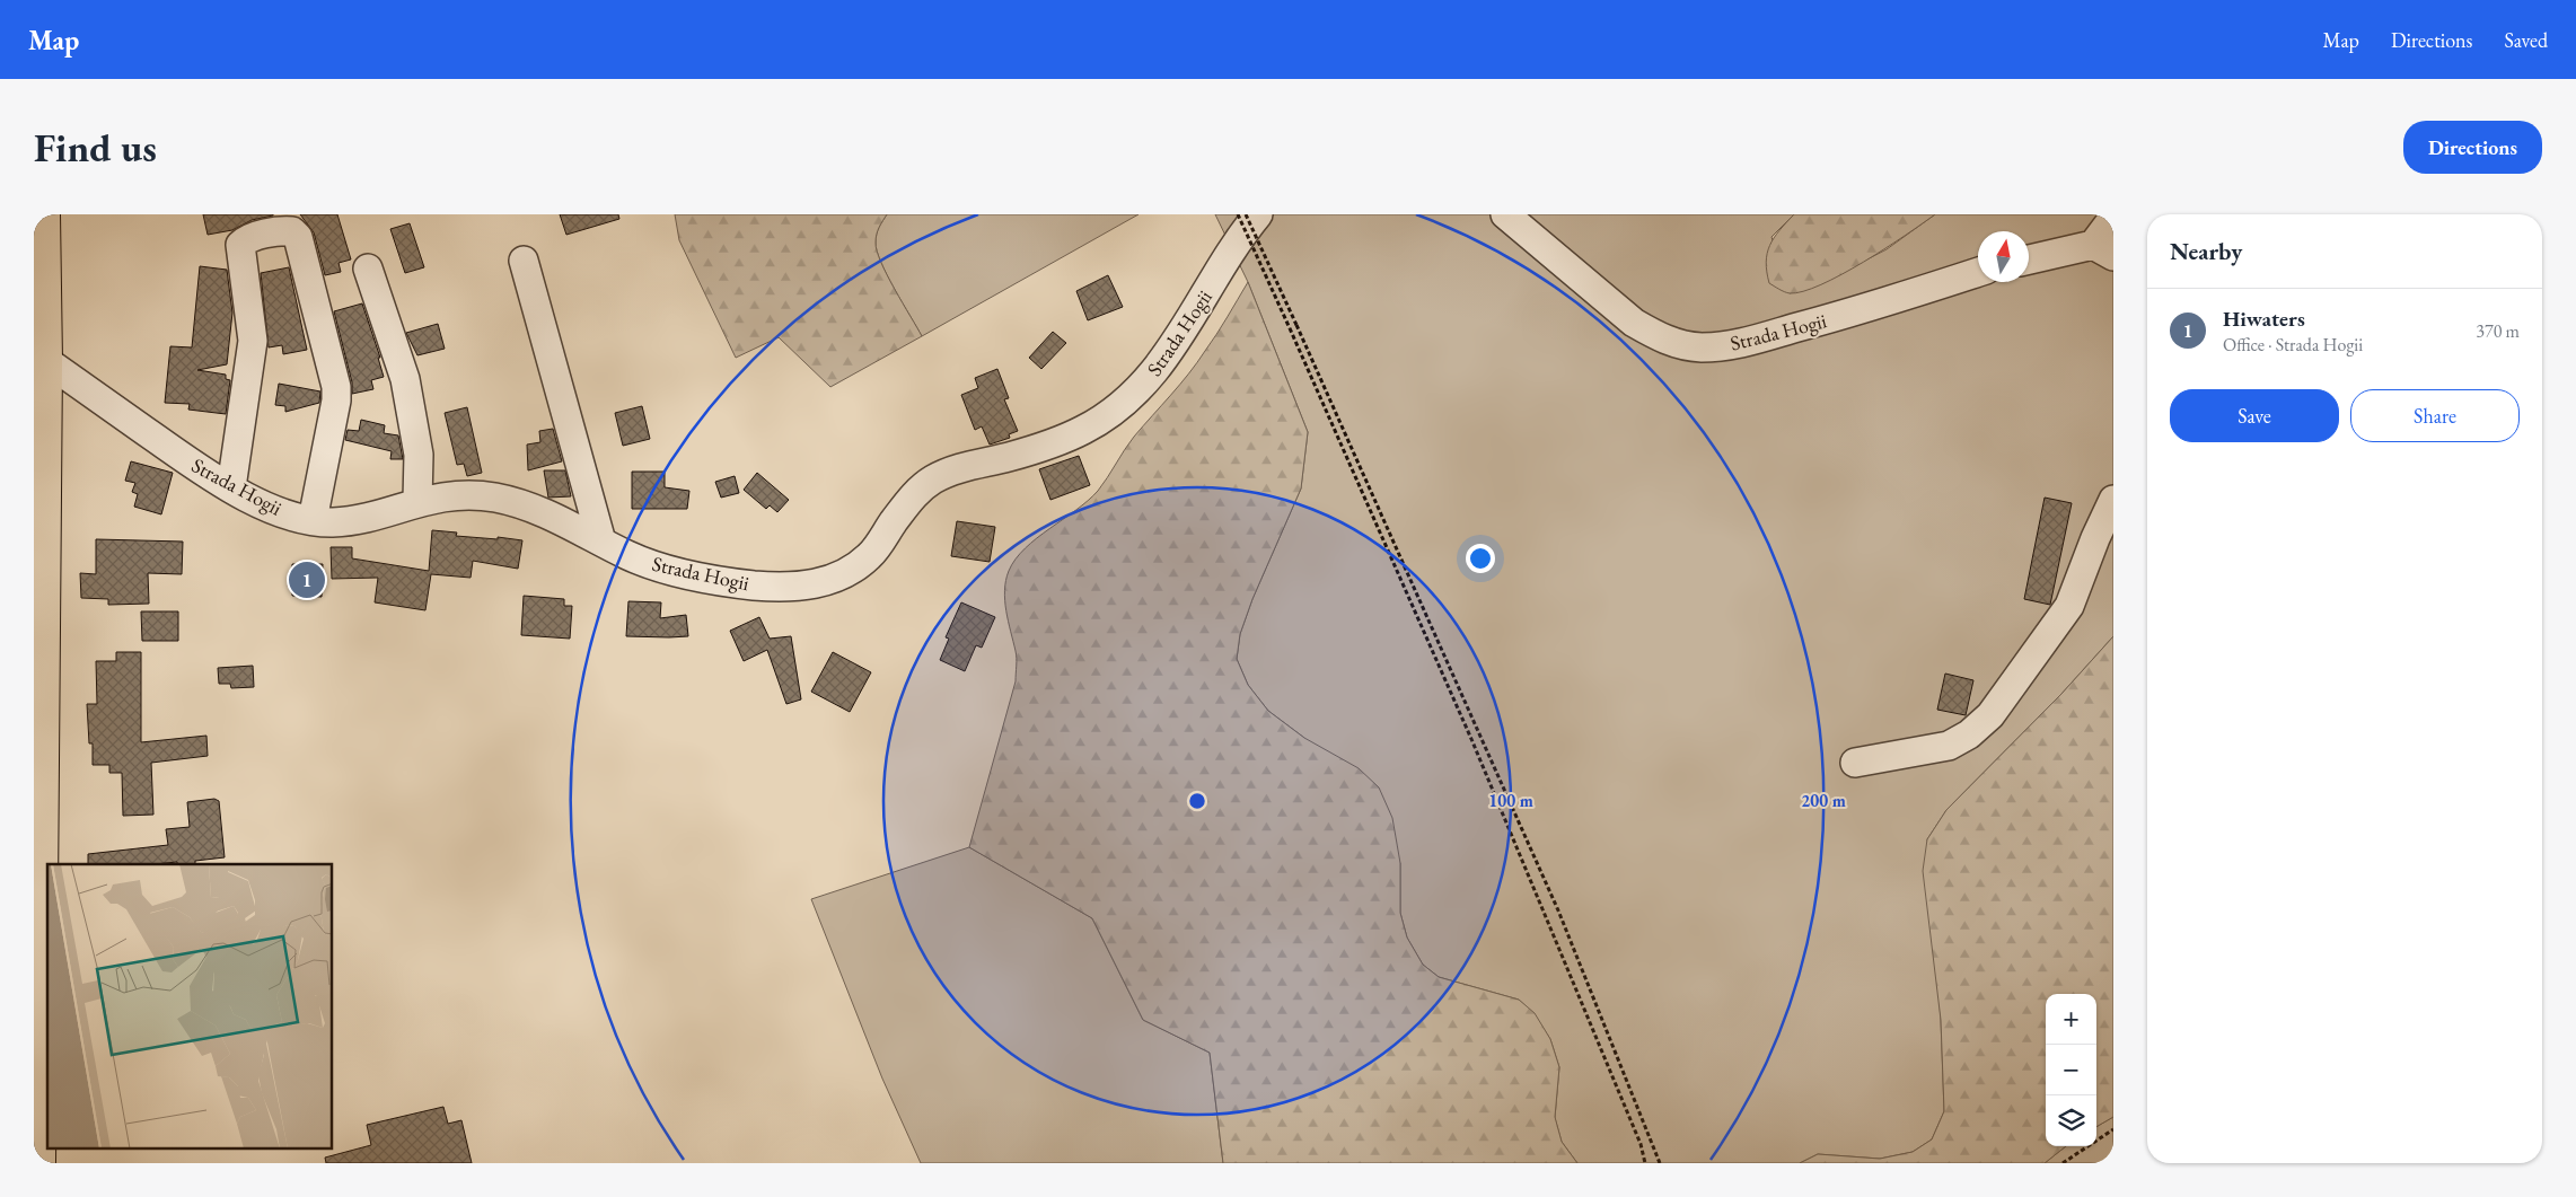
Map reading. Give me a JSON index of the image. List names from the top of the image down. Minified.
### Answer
{"streets":{"street":["Strada Hogii"]},"north":"top","page":{"header":"Map","nav":["Map","Directions","Saved"],"buttons":["Directions",["Save","Share"]],"title":"Find us","heading":"Nearby","list":[{"mark":"1","name":"Hiwaters","note":"Office · Strada Hogii","value":"370 m"}],"pins":"1","map_buttons":["+","−"]},"rings":["100 m","200 m"]}
